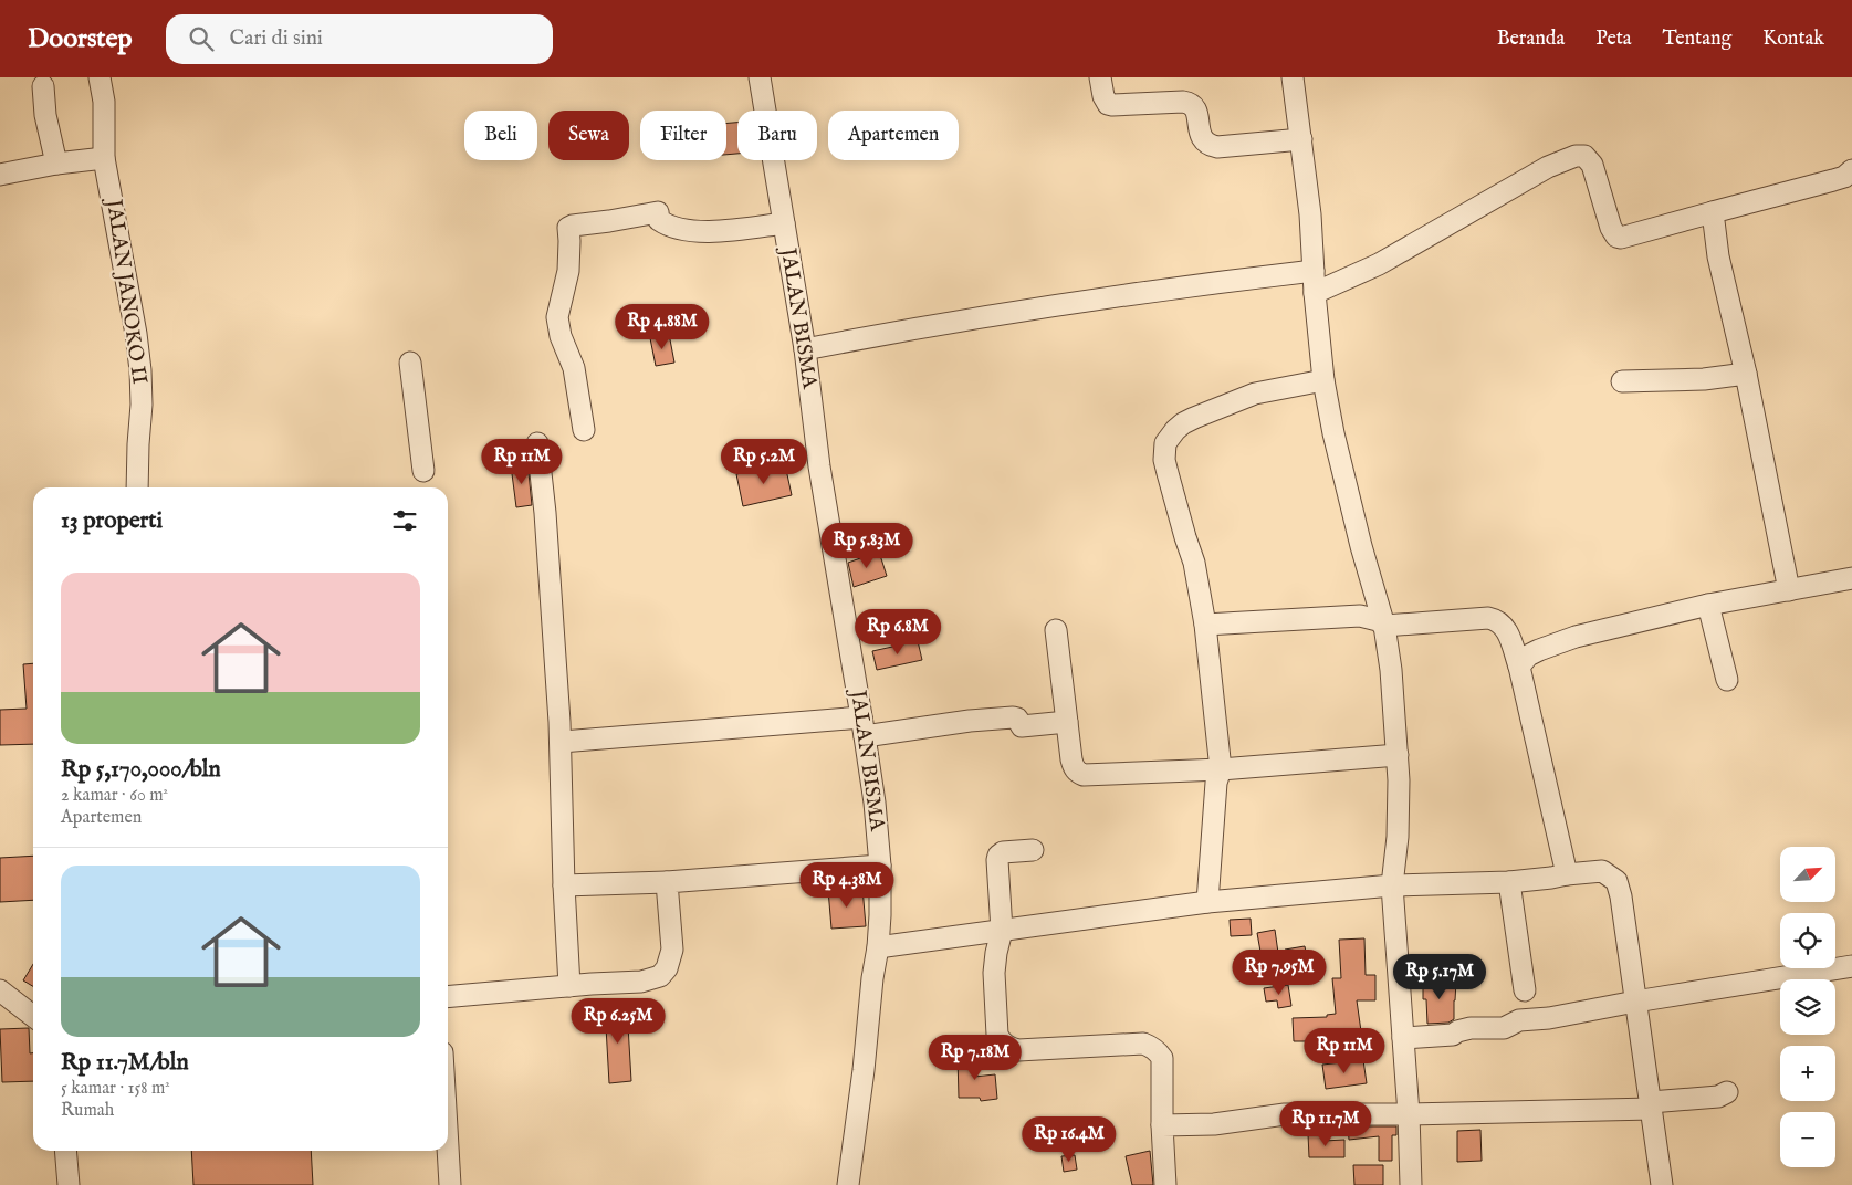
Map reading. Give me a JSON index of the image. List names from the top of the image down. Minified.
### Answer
{"streets":{"street":["JALAN JANOKO II","JALAN BISMA"]},"north":"top right","page":{"header":"Doorstep","search":"Cari di sini","nav":["Beranda","Peta","Tentang","Kontak"],"chip":["Beli","Sewa","Filter","Baru","Apartemen"],"price":["Rp 4.88M","Rp 11M","Rp 5.2M","Rp 5.83M","Rp 6.8M","Rp 4.38M","Rp 7.95M","Rp 5.17M","Rp 6.25M","Rp 11M","Rp 7.18M","Rp 11.7M","Rp 16.4M"],"heading":"13 properti","list":[{"name":"Rp 5,170,000/bln","note":"2 kamar · 60 m² · Apartemen"},{"name":"Rp 11.7M/bln","note":"5 kamar · 158 m² · Rumah"}],"map_buttons":["+","−"]}}
